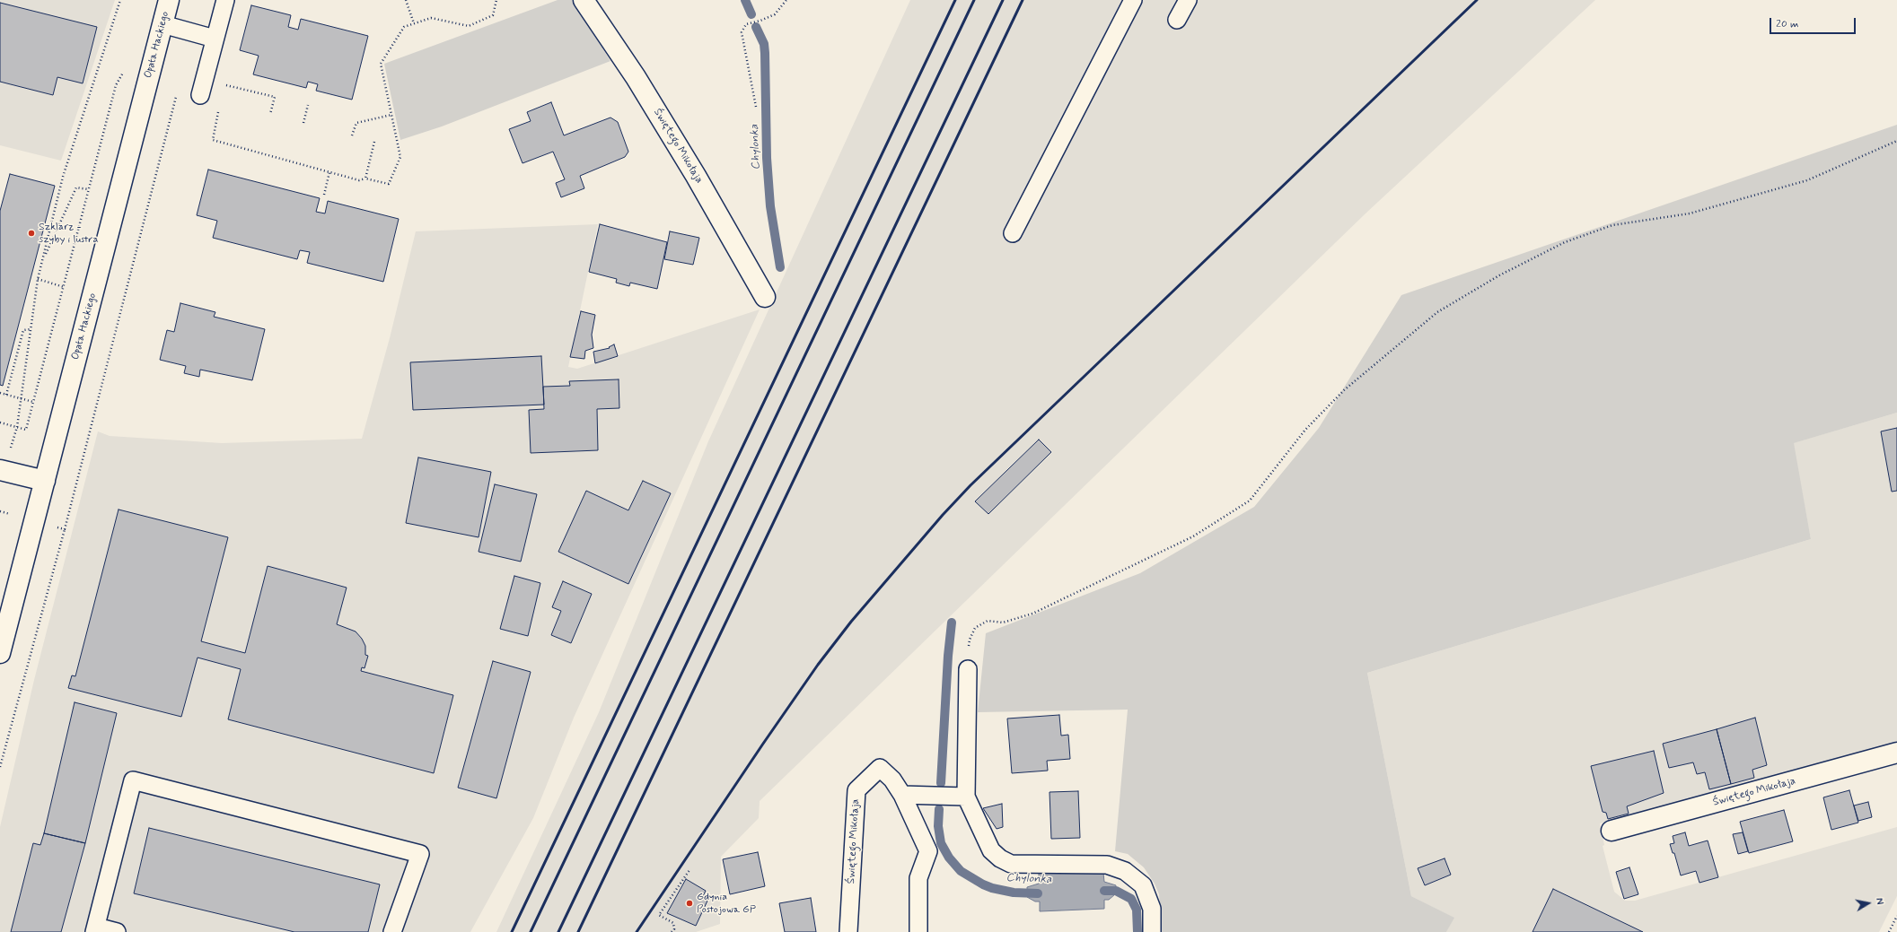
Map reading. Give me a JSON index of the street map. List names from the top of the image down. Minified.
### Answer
{"streets":{"street":["Opata Hackiego","Świętego Mikołaja"]},"water":["Chylonka"],"places":["Szklarz - szyby i lustra","Gdynia Postojowa GP"],"scale_bar":"20 m","north":"right"}
